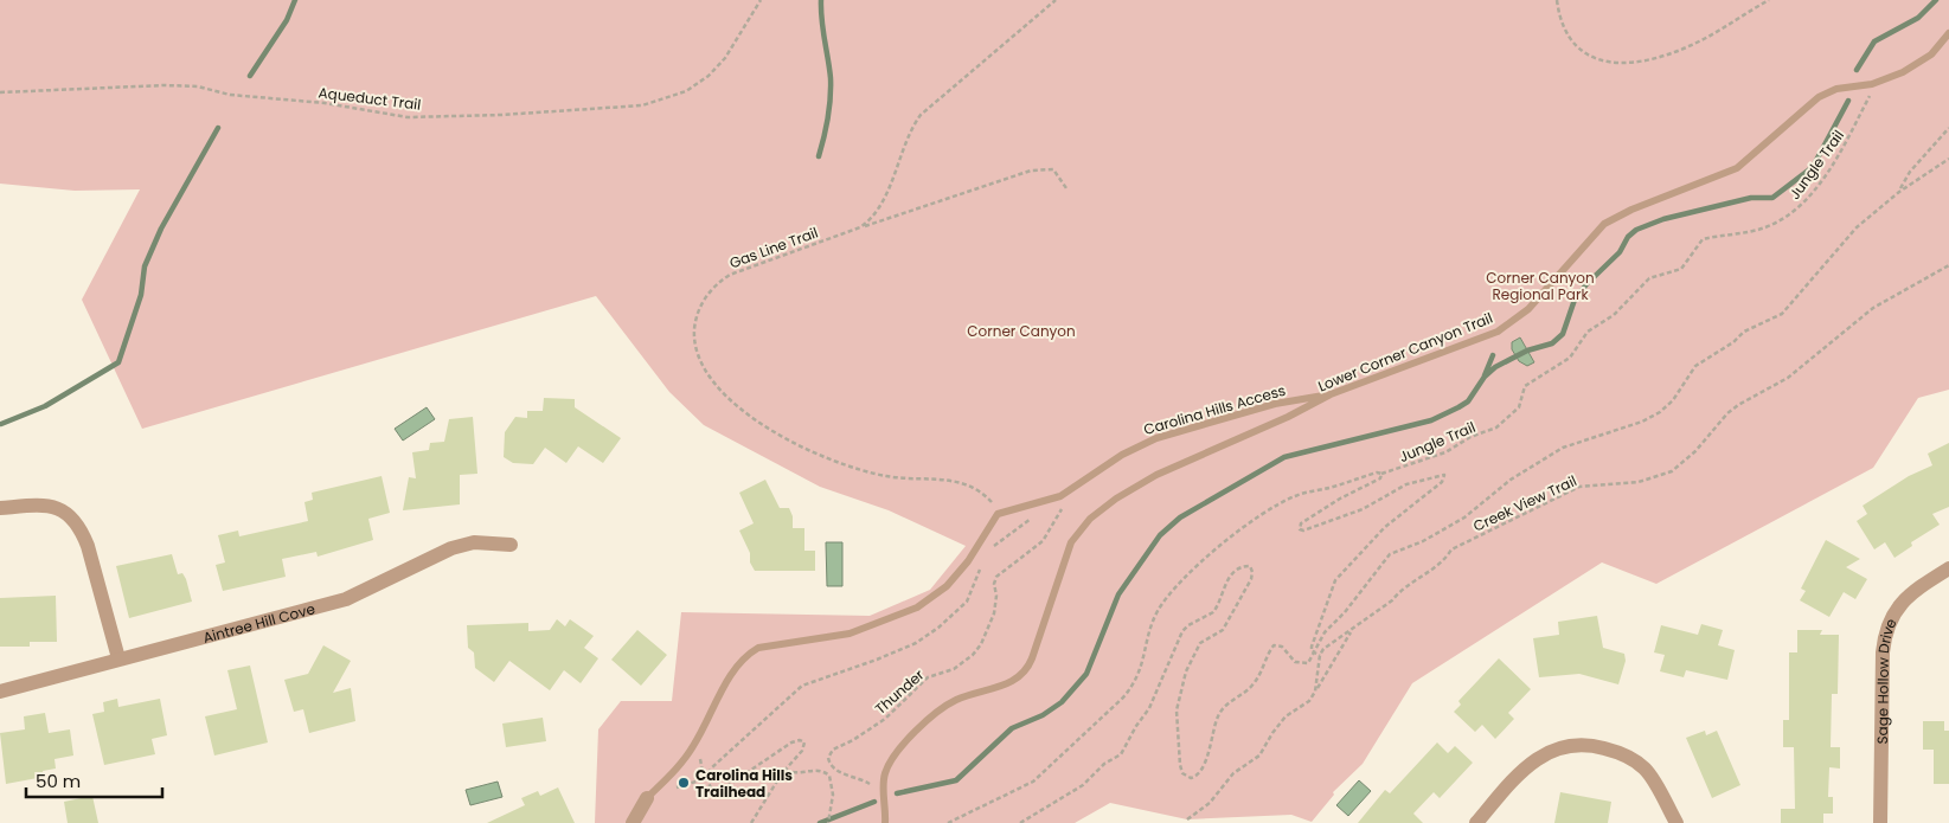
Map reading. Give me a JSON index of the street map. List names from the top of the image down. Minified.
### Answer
{"streets":{"street":["Aintree Hill Cove","Sage Hollow Drive"],"lane":["Lower Corner Canyon Trail","Carolina Hills Access"],"path":["Aqueduct Trail","Jungle Trail","Gas Line Trail","Creek View Trail","Thunder"]},"crossings":[["Jungle Trail","Lower Corner Canyon Trail"],["Gas Line Trail","Carolina Hills Access"],["Lower Corner Canyon Trail","Carolina Hills Access"],["Lower Corner Canyon Trail","Thunder"],["Carolina Hills Access","Thunder"]],"parks":["Corner Canyon Regional Park","Corner Canyon"],"places":["Carolina Hills Trailhead"],"scale_bar":"50 m"}
